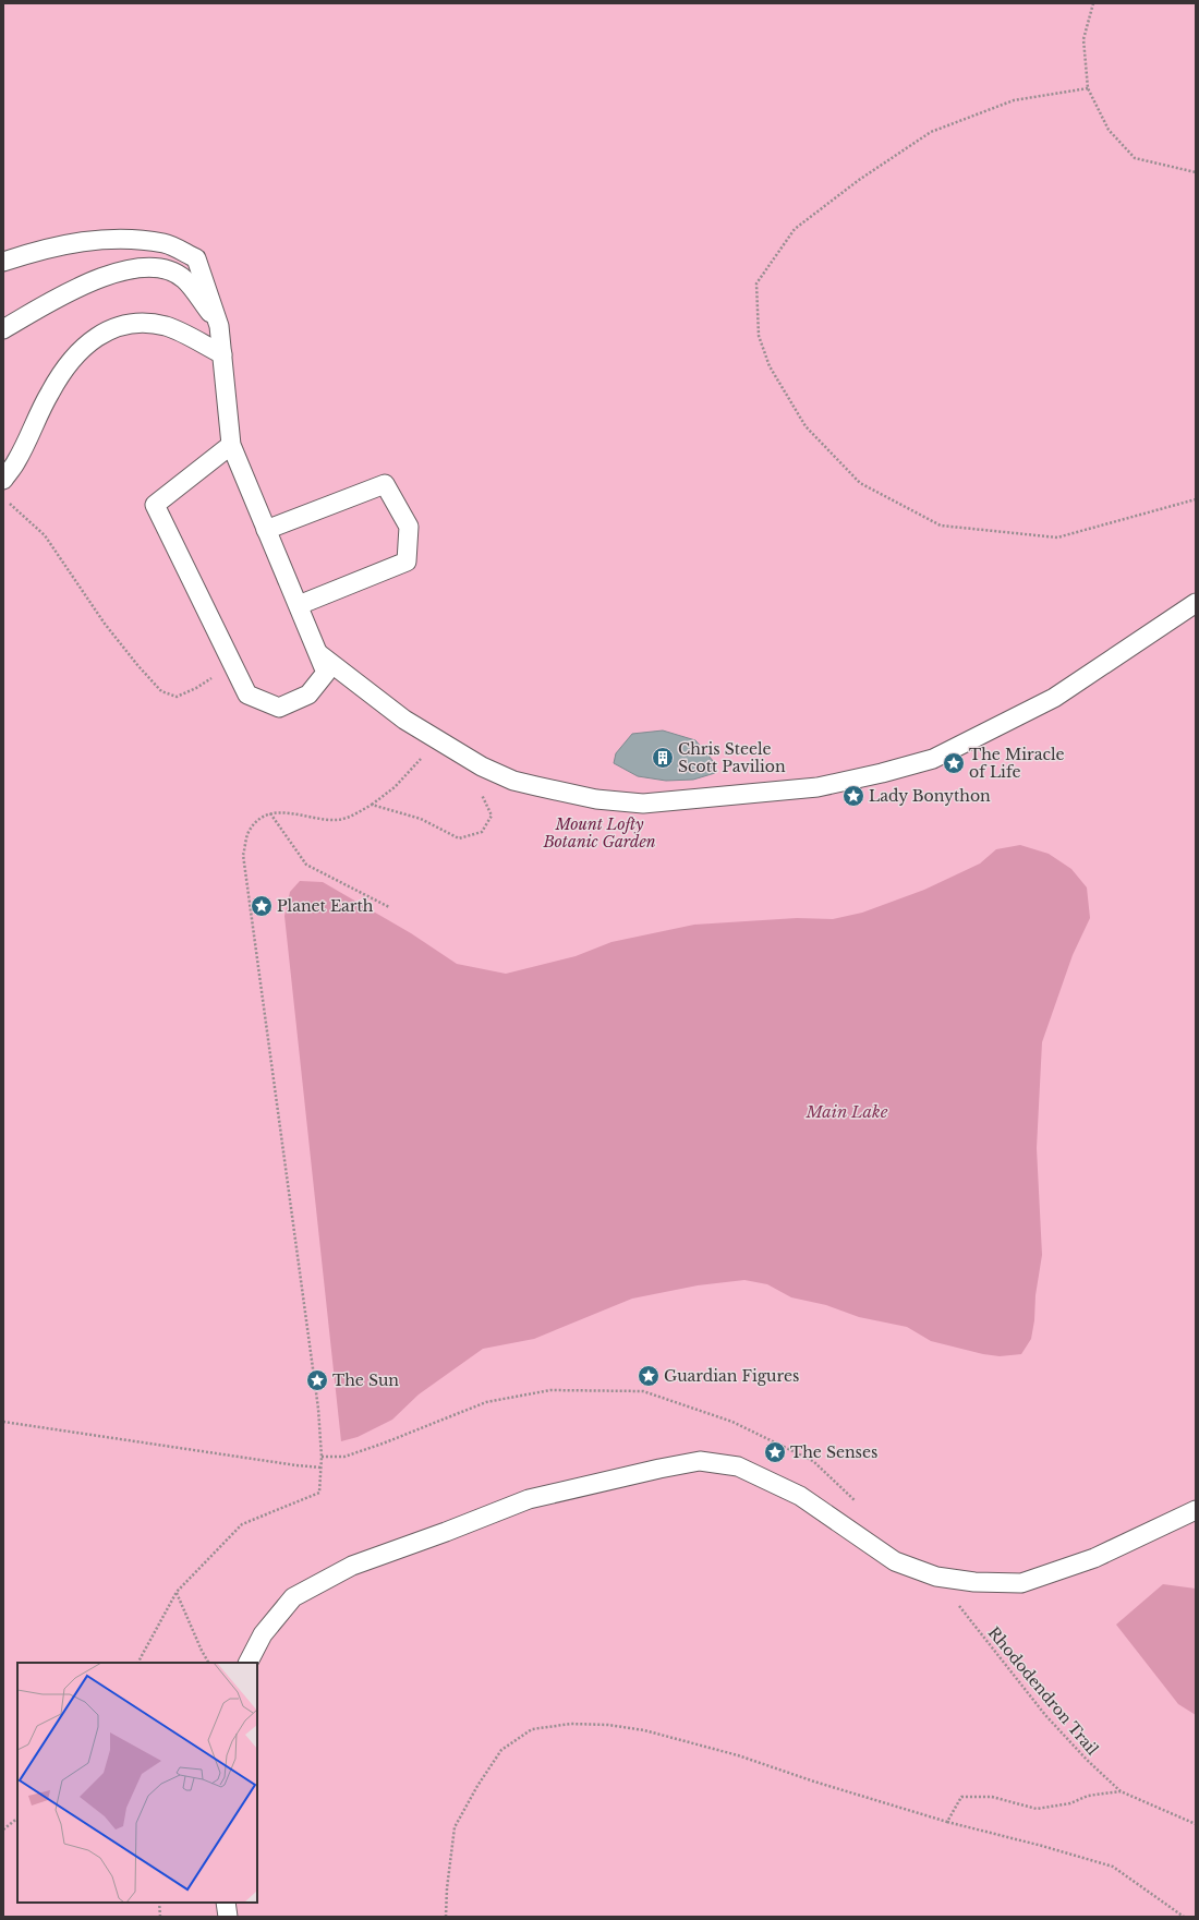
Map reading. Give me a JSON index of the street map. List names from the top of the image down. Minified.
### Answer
{"streets":{"path":["Rhododendron Trail"]},"water":["Main Lake"],"parks":["Mount Lofty Botanic Garden"],"places":{"building":["Chris Steele Scott Pavilion"],"place":["The Miracle of Life","Lady Bonython","Planet Earth","Guardian Figures","The Sun","The Senses"]}}
